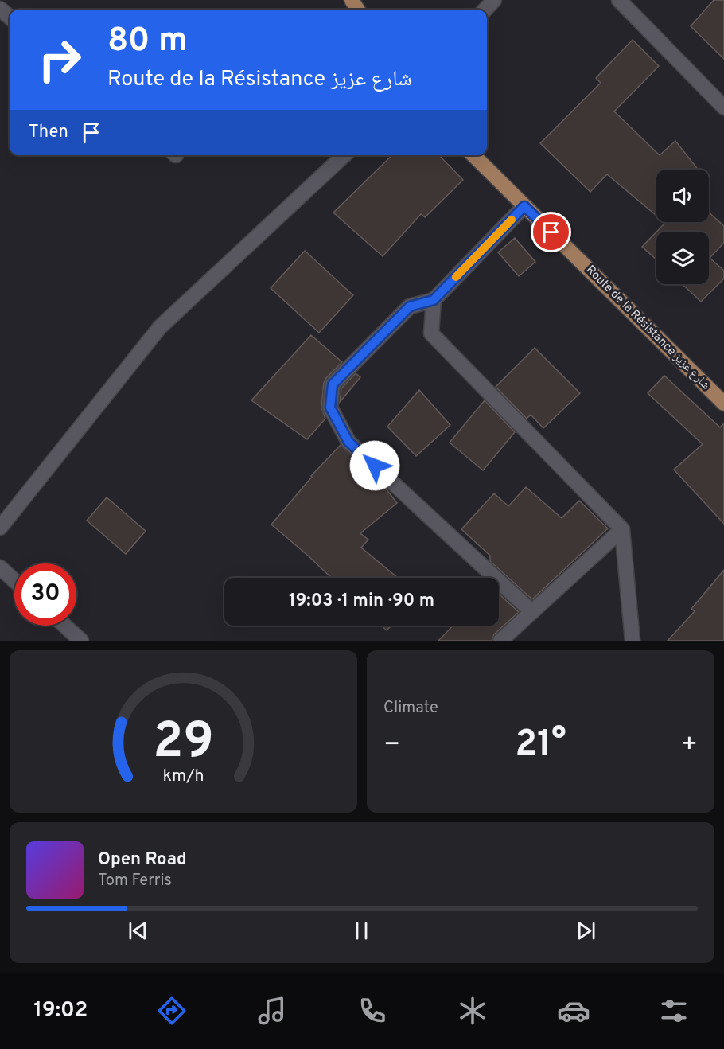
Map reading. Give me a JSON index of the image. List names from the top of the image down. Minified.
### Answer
{"streets":{"main road":["Route de la Résistance شارع عزيز"]},"page":{"turn":["80 m","Route de la Résistance شارع عزيز"],"then":"Then","limit":"30","trip":"19:03 · 1 min · 90 m","tile":"Climate","heat":["−","21°","+"],"song":["Open Road","Tom Ferris"],"tabs":"19:02","gauge":["29","km/h"]}}
